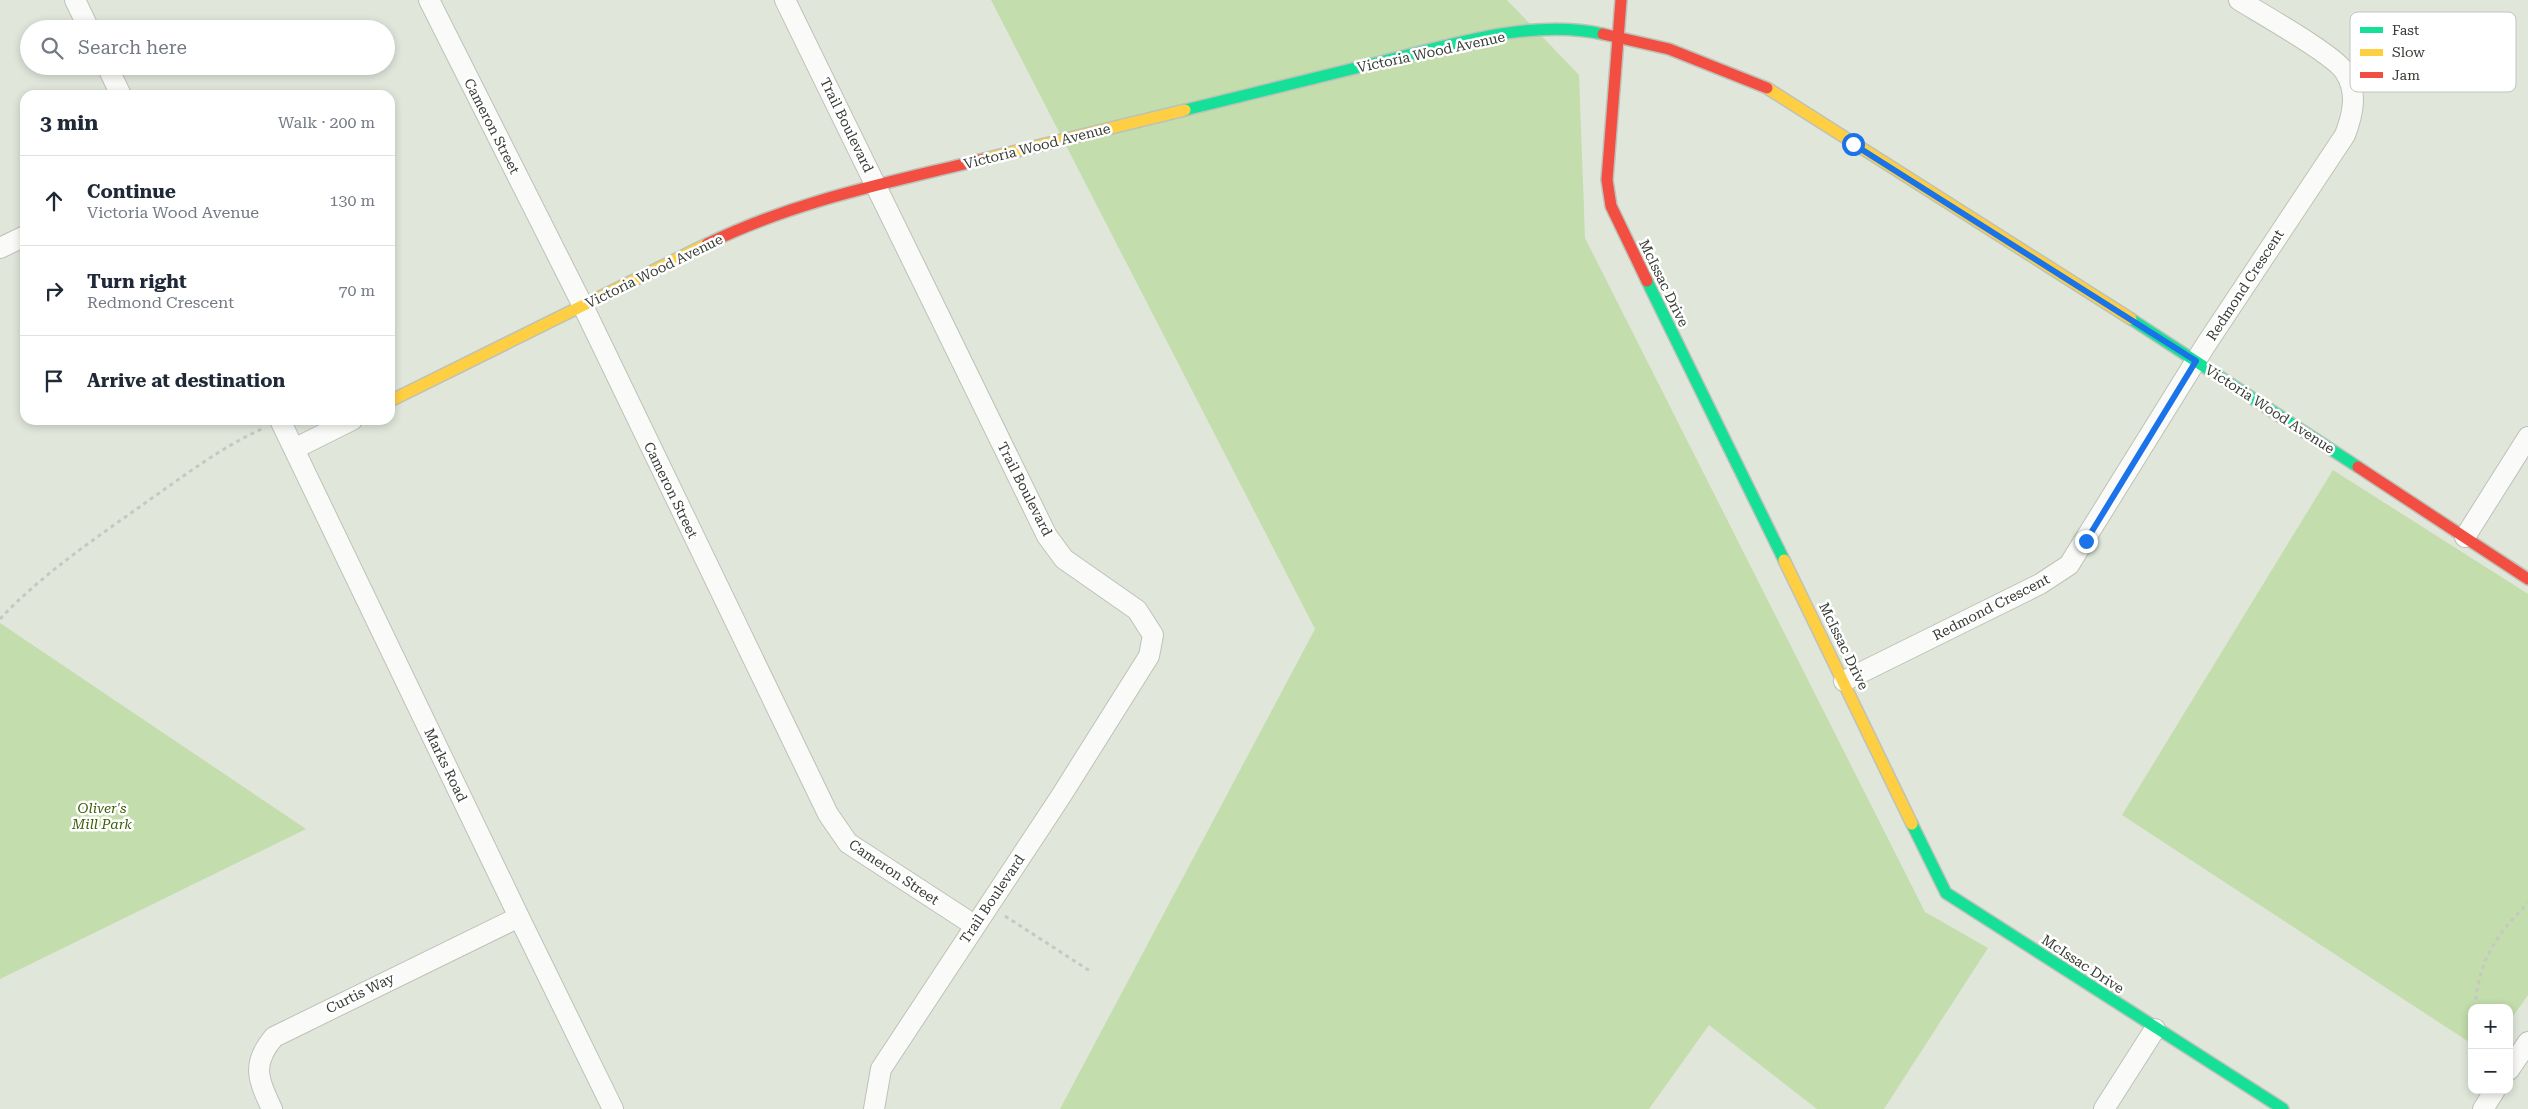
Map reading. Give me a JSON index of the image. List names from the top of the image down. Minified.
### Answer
{"streets":{"street":["Victoria Wood Avenue","Trail Boulevard","Cameron Street","McIssac Drive","Redmond Crescent","Marks Road","Curtis Way"]},"crossings":[["Victoria Wood Avenue","Trail Boulevard"],["Victoria Wood Avenue","Cameron Street"],["Victoria Wood Avenue","McIssac Drive"],["Victoria Wood Avenue","Redmond Crescent"],["Trail Boulevard","Cameron Street"],["McIssac Drive","Redmond Crescent"],["Marks Road","Curtis Way"]],"parks":["Oliver's Mill Park"],"legend":["Fast","Slow","Jam"],"page":{"search":"Search here","heading":["3 min","Walk · 200 m"],"list":[["Continue","Victoria Wood Avenue","130 m"],["Turn right","Redmond Crescent","70 m"],"Arrive at destination"],"map_buttons":["+","−"]}}
